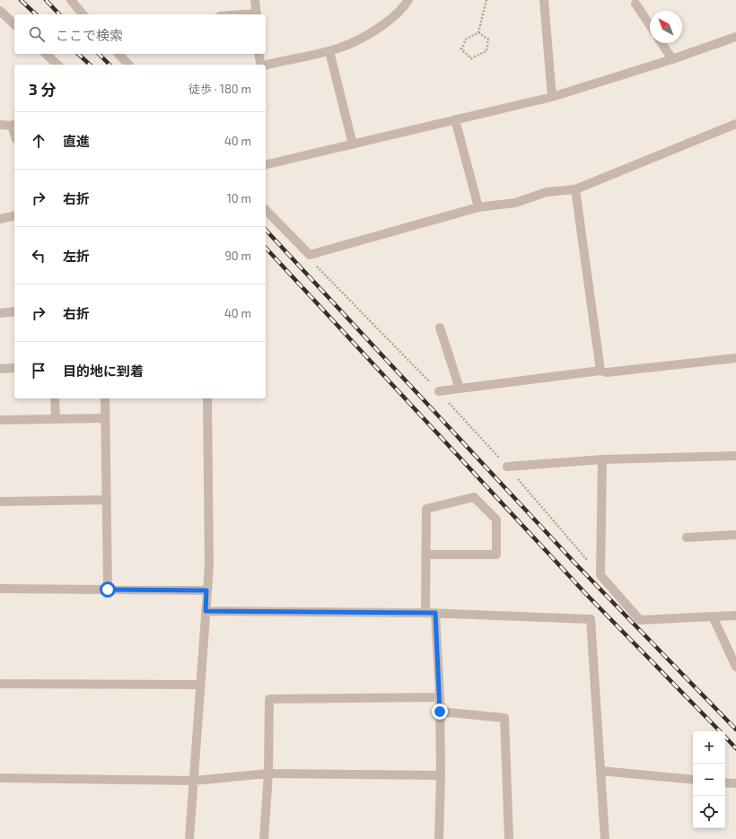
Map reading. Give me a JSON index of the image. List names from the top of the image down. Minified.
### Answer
{"north":"top left","page":{"search":"ここで検索","heading":["3 分","徒歩 · 180 m"],"list":[["直進","40 m"],["右折","10 m"],["左折","90 m"],["右折","40 m"],"目的地に到着"],"map_buttons":["+","−"]}}
